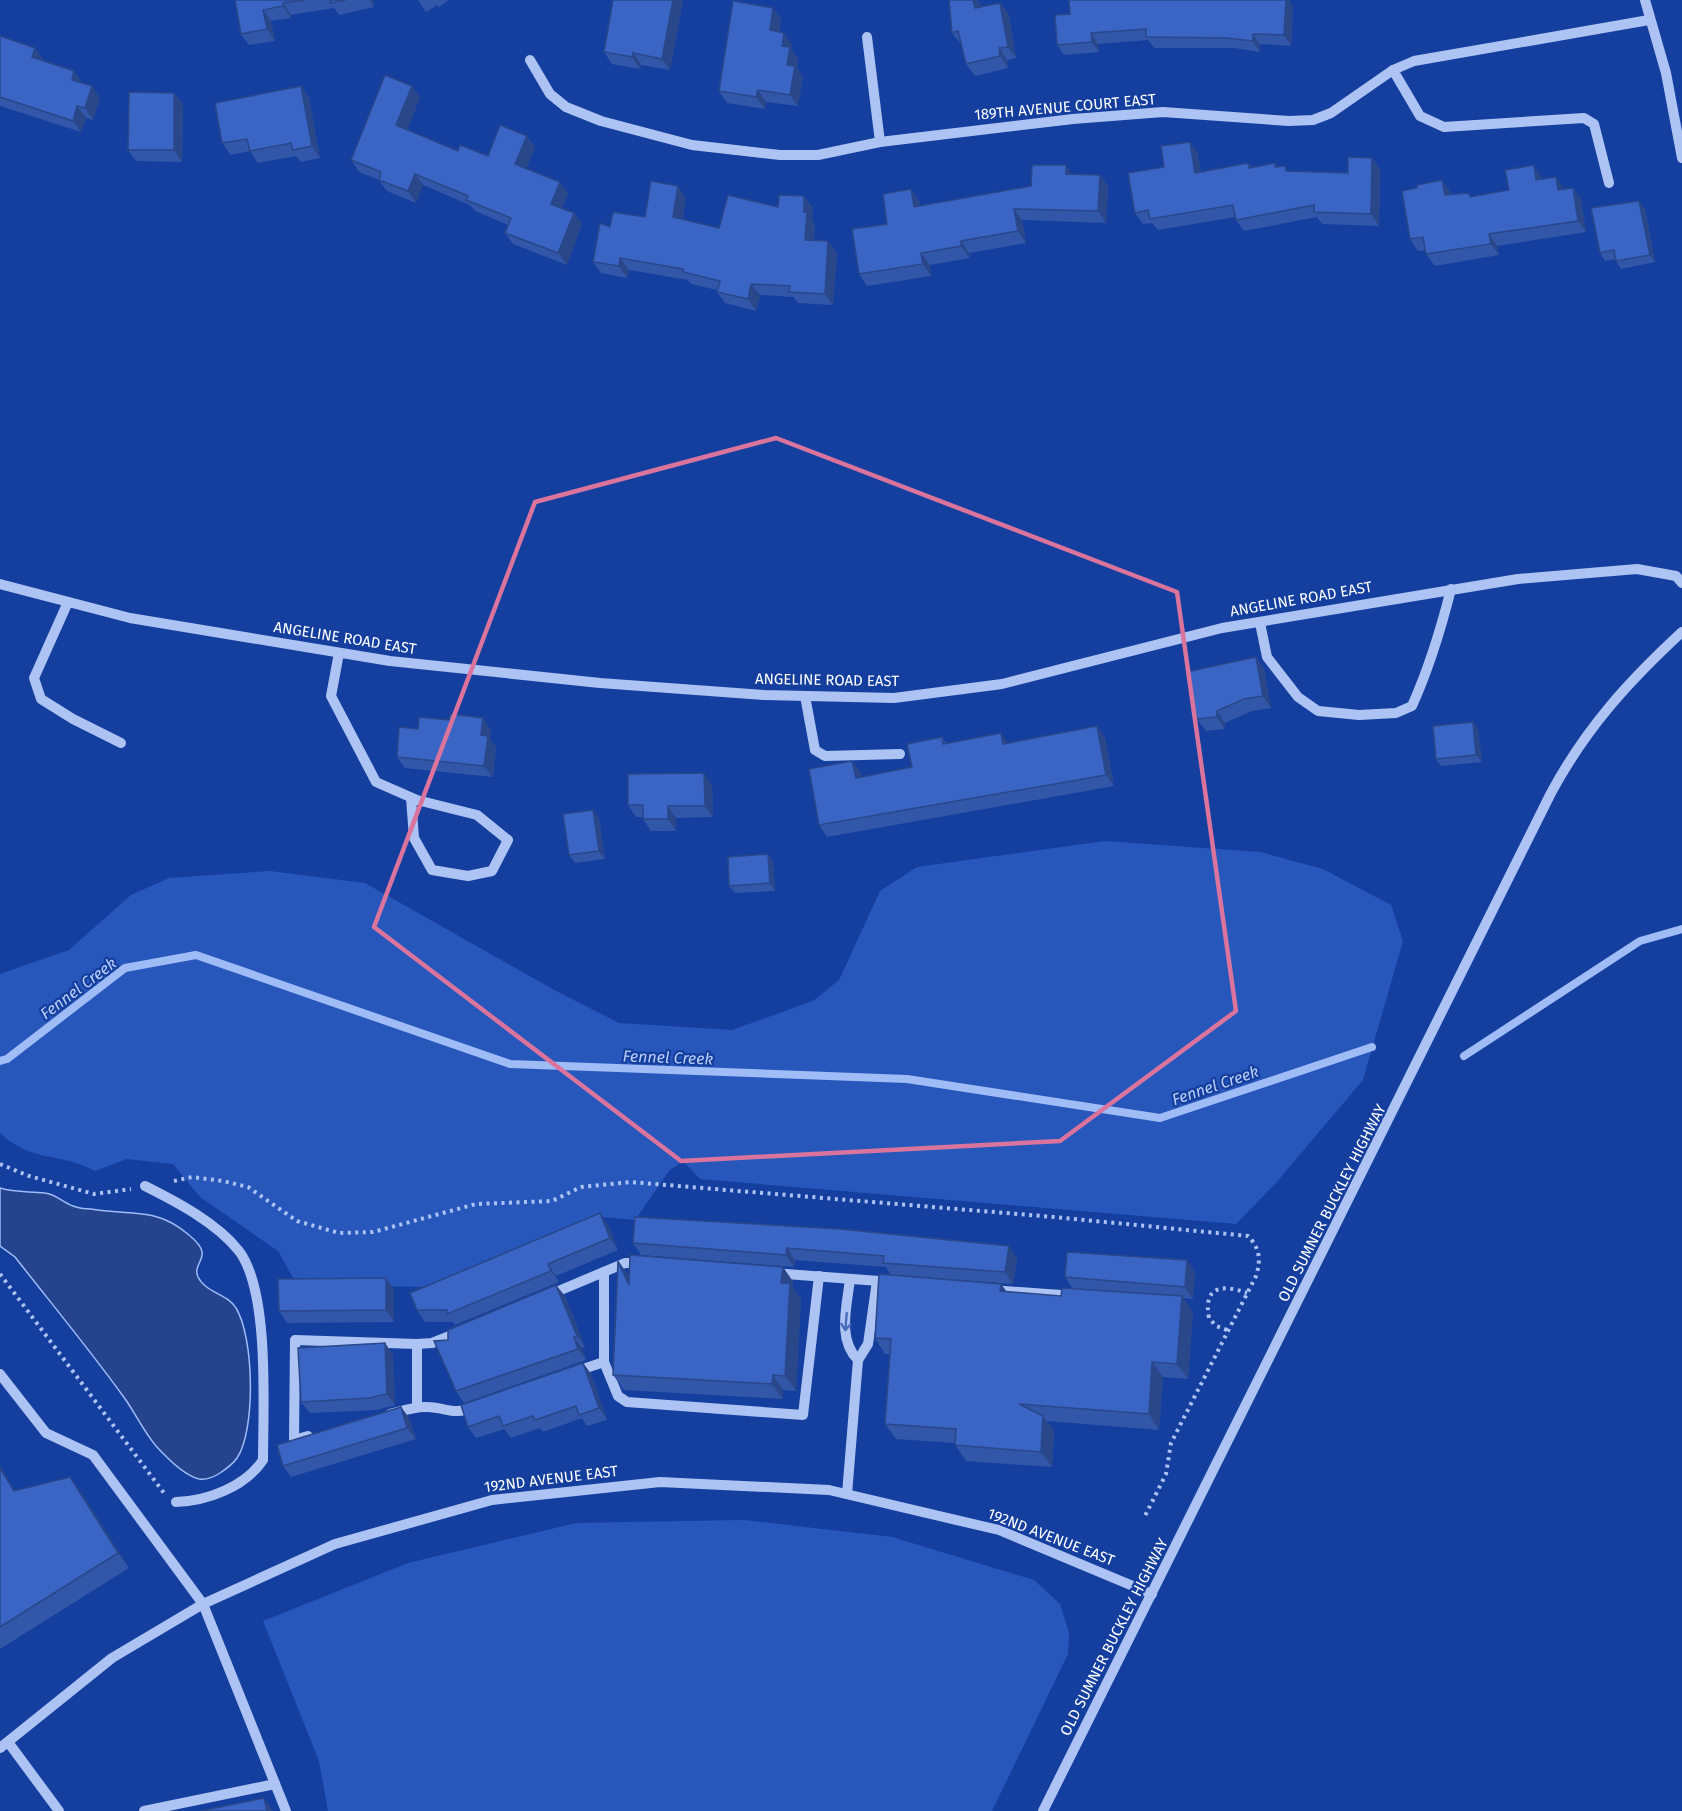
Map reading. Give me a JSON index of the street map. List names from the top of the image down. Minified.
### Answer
{"streets":{"street":["189TH AVENUE COURT EAST","ANGELINE ROAD EAST","OLD SUMNER BUCKLEY HIGHWAY","192ND AVENUE EAST"]},"crossings":[["OLD SUMNER BUCKLEY HIGHWAY","192ND AVENUE EAST"]],"water":["Fennel Creek"]}
